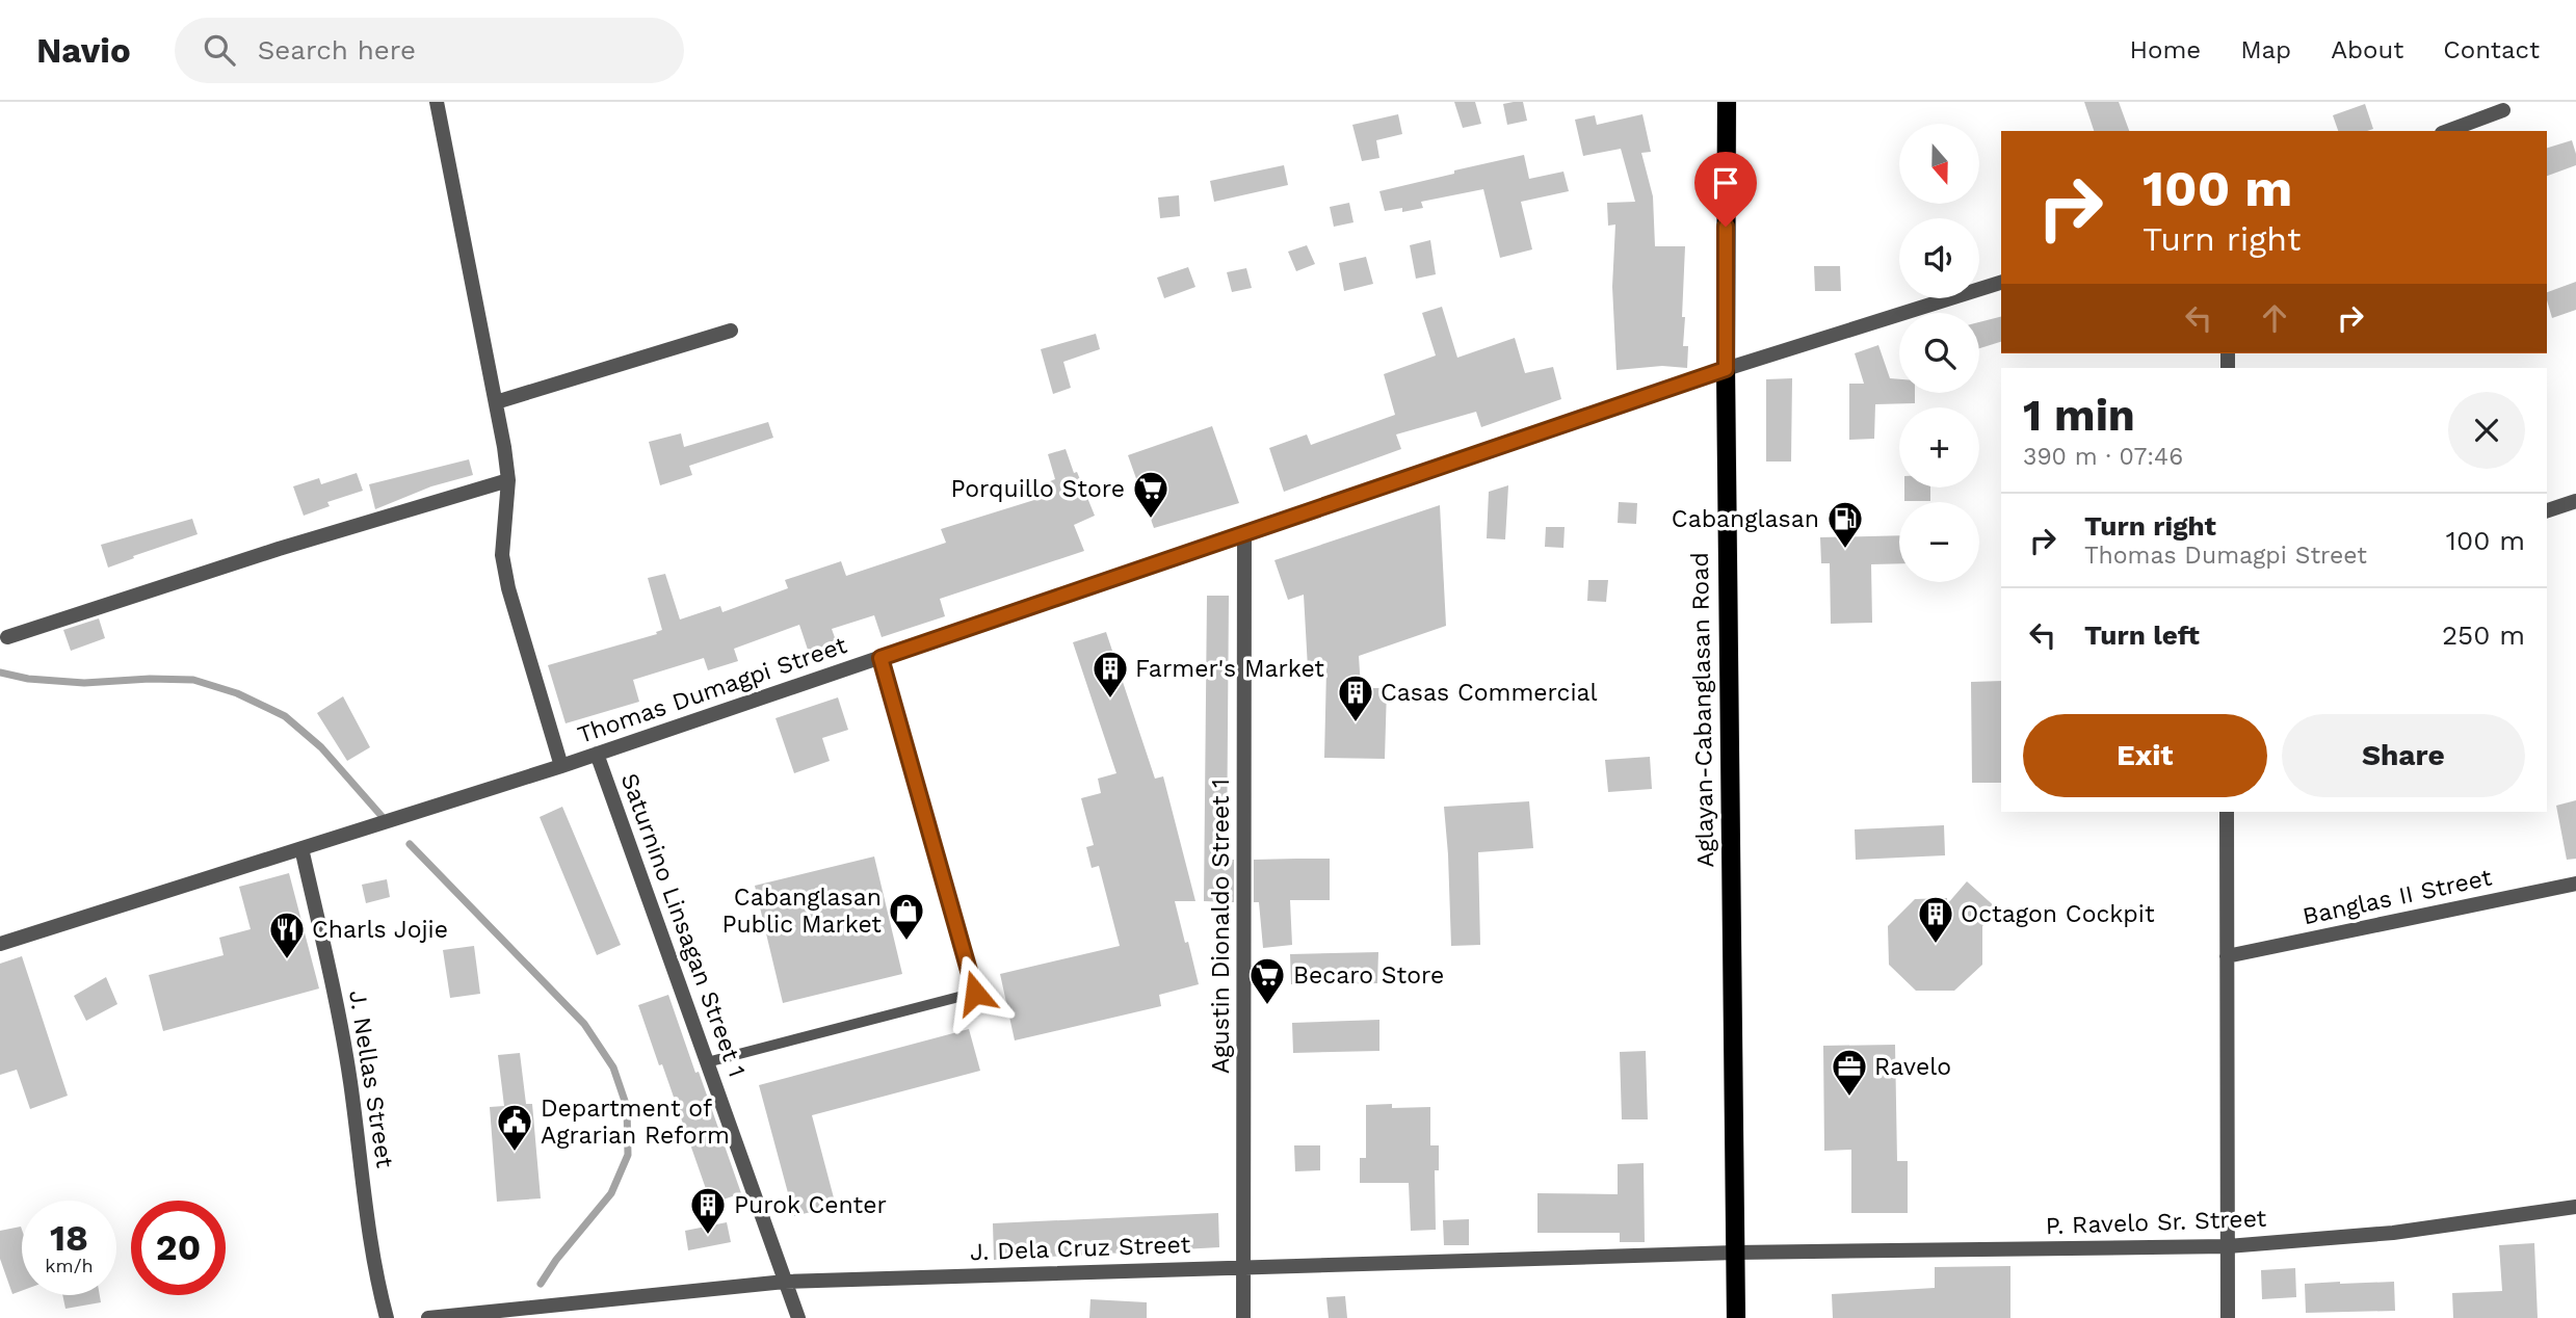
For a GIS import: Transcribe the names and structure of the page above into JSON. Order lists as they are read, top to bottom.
{
  "streets": {
    "main road": ["Aglayan-Cabanglasan Road"],
    "street": [
      "Thomas Dumagpi Street",
      "Banglas II Street",
      "Saturnino Linsagan Street 1",
      "Agustin Dionaldo Street 1",
      "J. Nellas Street",
      "P. Ravelo Sr. Street",
      "J. Dela Cruz Street"
    ]
  },
  "crossings": [
    ["Thomas Dumagpi Street", "Aglayan-Cabanglasan Road"],
    ["Thomas Dumagpi Street", "Saturnino Linsagan Street 1"],
    ["Thomas Dumagpi Street", "Agustin Dionaldo Street 1"],
    ["Thomas Dumagpi Street", "J. Nellas Street"],
    ["Aglayan-Cabanglasan Road", "P. Ravelo Sr. Street"],
    ["Aglayan-Cabanglasan Road", "J. Dela Cruz Street"],
    ["Saturnino Linsagan Street 1", "J. Dela Cruz Street"],
    ["Agustin Dionaldo Street 1", "J. Dela Cruz Street"],
    ["P. Ravelo Sr. Street", "J. Dela Cruz Street"]
  ],
  "places": {
    "supermarket": ["Porquillo Store", "Becaro Store"],
    "fuel station": ["Cabanglasan"],
    "building": [
      "Farmer's Market",
      "Casas Commercial",
      "Octagon Cockpit",
      "Purok Center"
    ],
    "shop": ["Cabanglasan Public Market"],
    "restaurant": ["Charls Jojie"],
    "office": ["Ravelo"],
    "public building": ["Department of Agrarian Reform"]
  },
  "north": "bottom",
  "page": {
    "header": "Navio",
    "search": "Search here",
    "nav": [
      "Home",
      "Map",
      "About",
      "Contact"
    ],
    "map_buttons": ["+", "−"],
    "turn": ["100 m", "Turn right"],
    "heading": ["1 min", "390 m · 07:46"],
    "list": [
      {
        "name": "Turn right",
        "note": "Thomas Dumagpi Street",
        "value": "100 m"
      },
      {
        "name": "Turn left",
        "value": "250 m"
      }
    ],
    "buttons": ["Exit", "Share"],
    "speed": "18 km/h",
    "limit": "20"
  }
}
